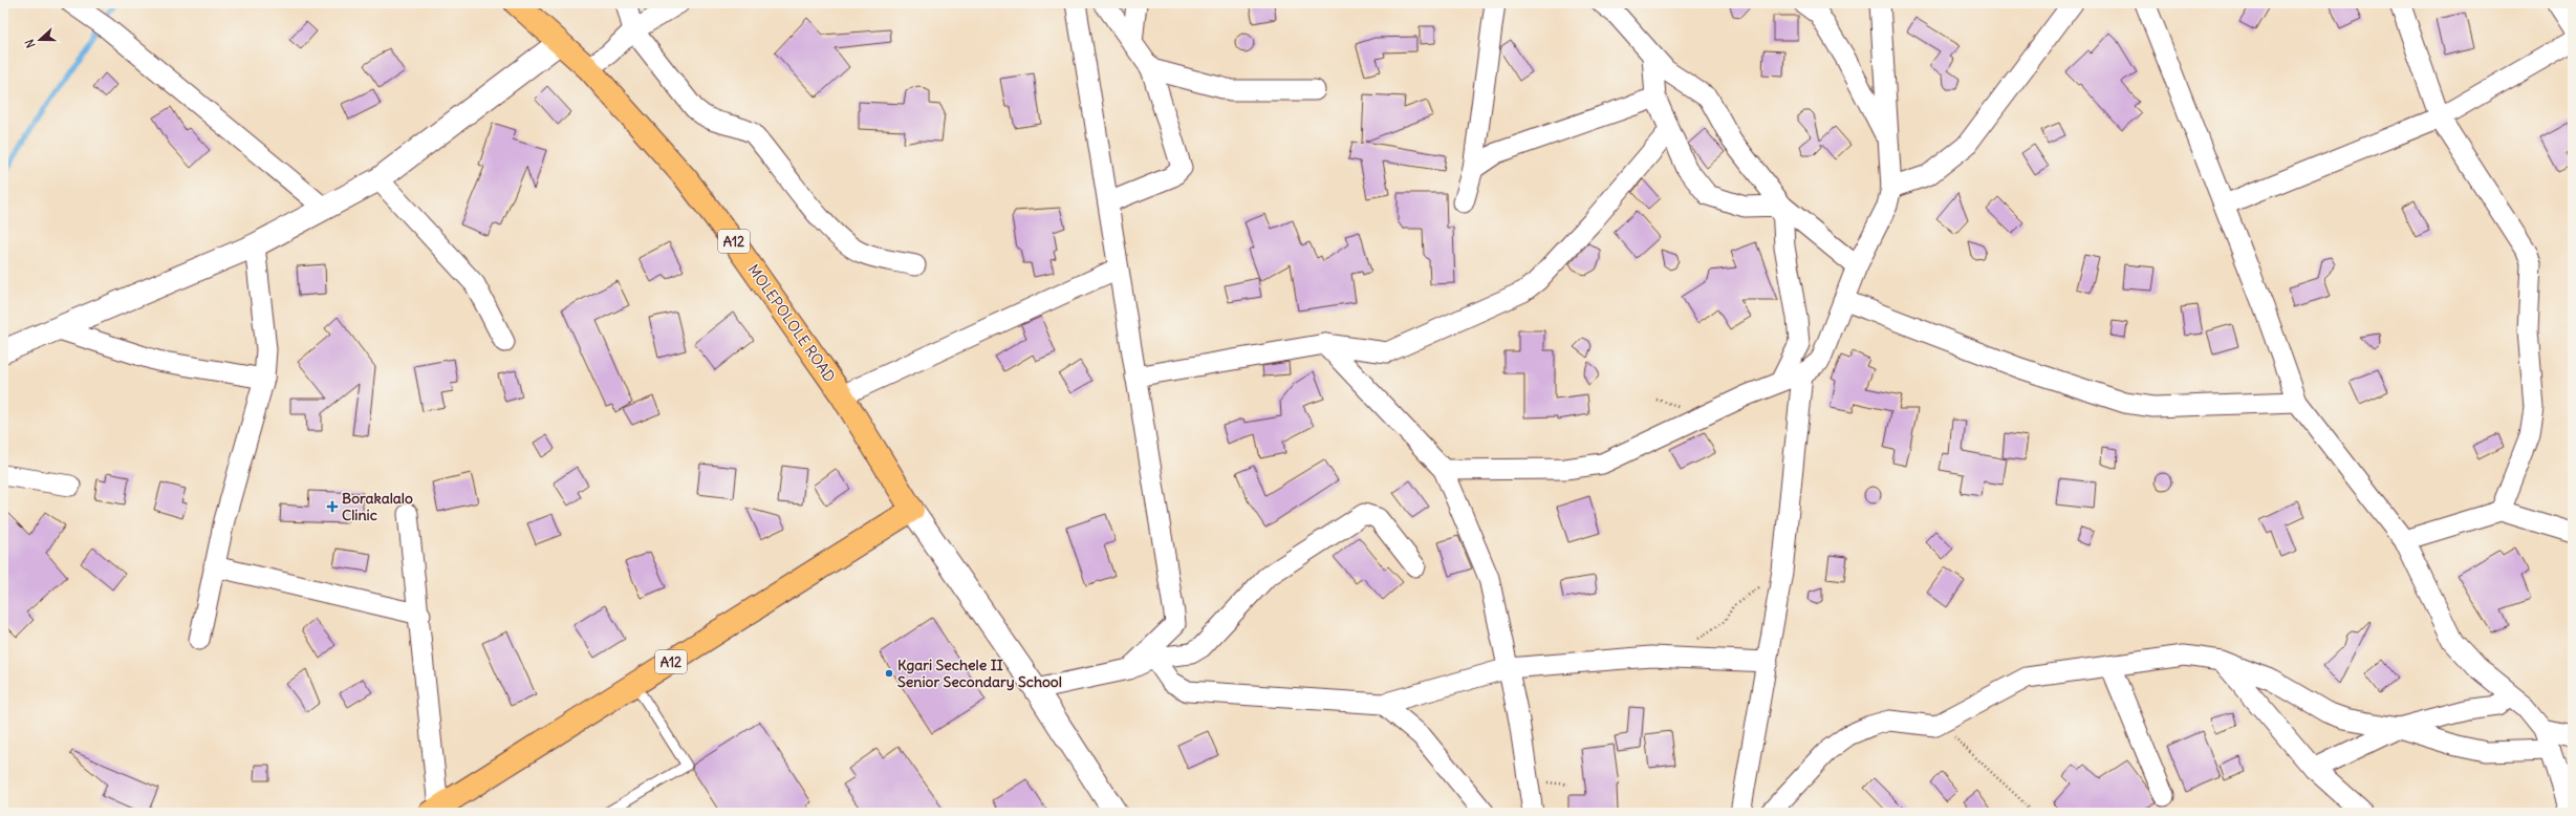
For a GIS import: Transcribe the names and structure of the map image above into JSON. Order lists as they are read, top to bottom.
{
  "streets": {
    "main road": ["A12", "MOLEPOLOLE ROAD"]
  },
  "crossings": [
    ["A12", "MOLEPOLOLE ROAD"]
  ],
  "places": {
    "health": ["Borakalalo Clinic"],
    "other": ["Kgari Sechele II Senior Secondary School"]
  },
  "north": "left"
}
